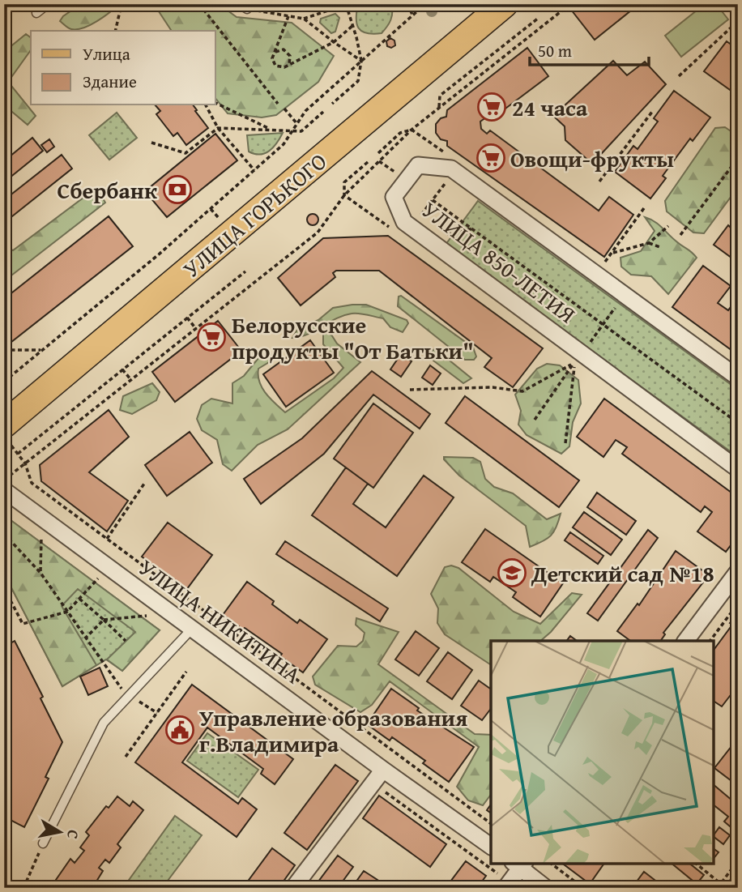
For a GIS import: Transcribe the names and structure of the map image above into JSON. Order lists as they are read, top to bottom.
{
  "streets": {
    "main road": ["УЛИЦА ГОРЬКОГО"],
    "street": ["УЛИЦА 850-ЛЕТИЯ", "УЛИЦА НИКИТИНА"]
  },
  "places": {
    "supermarket": ["24 часа", "Овощи-фрукты", "Белорусские продукты \"От Батьки\""],
    "bank": ["Сбербанк"],
    "school or university": ["Детский сад №18"],
    "public building": ["Управление образования г.Владимира"]
  },
  "legend": ["Улица", "Здание"],
  "scale_bar": "50 m",
  "north": "right"
}
